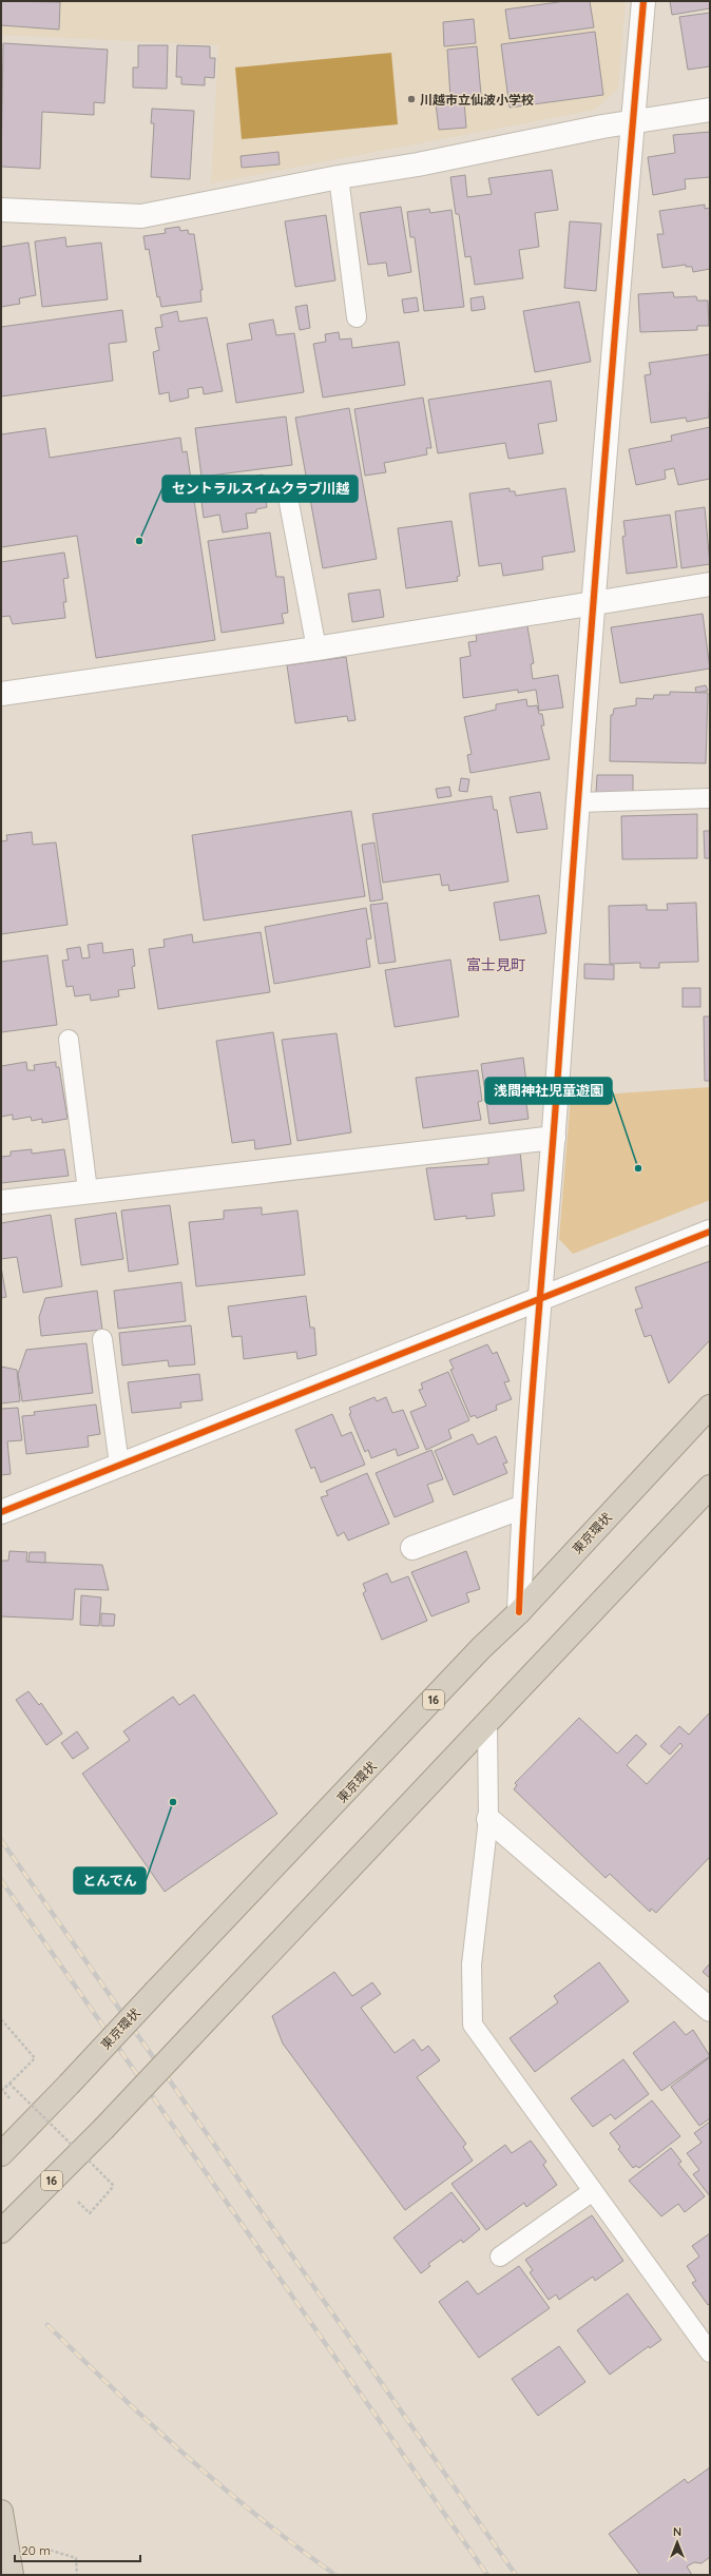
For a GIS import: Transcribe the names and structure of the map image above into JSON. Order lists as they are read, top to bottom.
{
  "streets": {
    "highway": ["東京環状", "16"]
  },
  "districts": ["富士見町"],
  "places": [
    "川越市立仙波小学校",
    "セントラルスイムクラブ川越",
    "浅間神社児童遊園",
    "とんでん"
  ],
  "scale_bar": "20 m",
  "north": "top"
}
